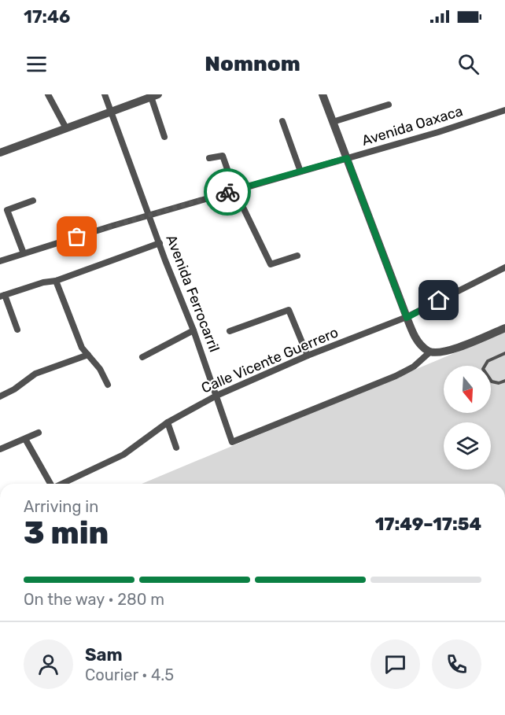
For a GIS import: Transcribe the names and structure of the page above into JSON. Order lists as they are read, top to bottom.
{
  "streets": {
    "street": ["Avenida Oaxaca", "Avenida Ferrocarril", "Calle Vicente Guerrero"]
  },
  "crossings": [
    ["Avenida Oaxaca", "Avenida Ferrocarril"],
    ["Avenida Ferrocarril", "Calle Vicente Guerrero"]
  ],
  "north": "bottom",
  "page": {
    "status": "17:46",
    "header": "Nomnom",
    "heading": ["3 min", "Arriving in", "17:49–17:54"],
    "panel": ["Sam", "Courier · 4.5"],
    "bar": "On the way · 280 m"
  }
}
